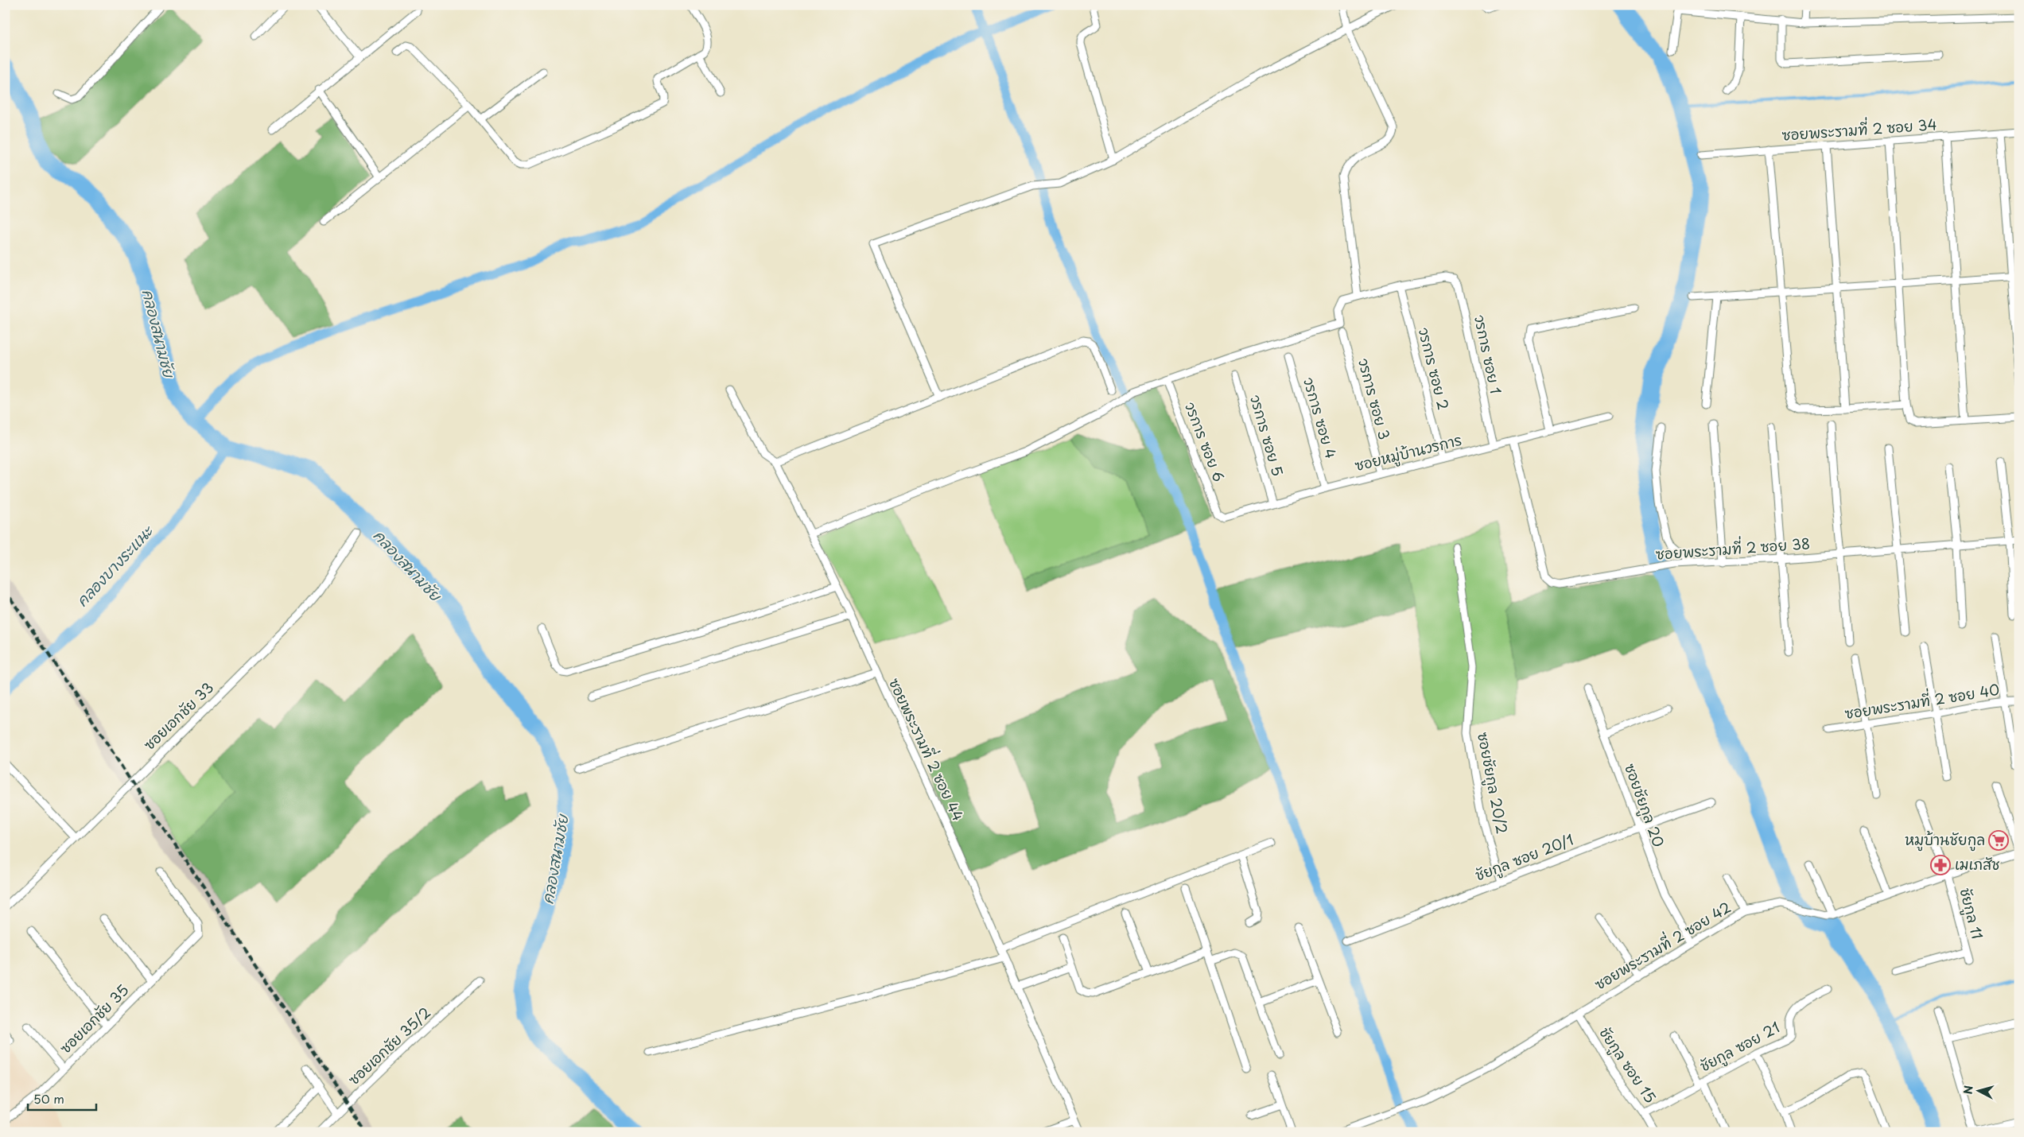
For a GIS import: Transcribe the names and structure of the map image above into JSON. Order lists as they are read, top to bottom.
{
  "streets": {
    "street": [
      "ซอยพระรามที่ 2 ซอย 34",
      "วรการ ซอย 1",
      "วรการ ซอย 2",
      "วรการ ซอย 3",
      "วรการ ซอย 4",
      "วรการ ซอย 5",
      "วรการ ซอย 6",
      "ซอยหมู่บ้านวรการ",
      "ซอยพระรามที่ 2 ซอย 38",
      "ซอยพระรามที่ 2 ซอย 40",
      "ซอยเอกชัย 33",
      "ซอยพระรามที่ 2 ซอย 44",
      "ซอยชัยกูล 20/2",
      "ซอยชัยกูล 20",
      "ชัยกูล ซอย 20/1",
      "ชัยกูล 11",
      "ซอยพระรามที่ 2 ซอย 42",
      "ซอยเอกชัย 35",
      "ซอยเอกชัย 35/2",
      "ชัยกูล ซอย 21",
      "ชัยกูล ซอย 15"
    ]
  },
  "crossings": [
    ["วรการ ซอย 1", "วรการ ซอย 2"],
    ["วรการ ซอย 1", "ซอยหมู่บ้านวรการ"],
    ["วรการ ซอย 2", "ซอยหมู่บ้านวรการ"],
    ["วรการ ซอย 3", "ซอยหมู่บ้านวรการ"],
    ["วรการ ซอย 4", "ซอยหมู่บ้านวรการ"],
    ["วรการ ซอย 5", "ซอยหมู่บ้านวรการ"],
    ["วรการ ซอย 6", "ซอยหมู่บ้านวรการ"],
    ["ซอยหมู่บ้านวรการ", "ซอยพระรามที่ 2 ซอย 38"],
    ["ซอยชัยกูล 20/2", "ชัยกูล ซอย 20/1"],
    ["ซอยชัยกูล 20", "ชัยกูล ซอย 20/1"],
    ["ซอยชัยกูล 20", "ซอยพระรามที่ 2 ซอย 42"],
    ["ชัยกูล 11", "ซอยพระรามที่ 2 ซอย 42"],
    ["ซอยพระรามที่ 2 ซอย 42", "ชัยกูล ซอย 15"],
    ["ชัยกูล ซอย 21", "ชัยกูล ซอย 15"]
  ],
  "water": ["คลองสนามชัย", "คลองบางระแนะ"],
  "places": {
    "supermarket": ["หมูบ้านชัยกูล"],
    "pharmacy": ["เมเภสัช"]
  },
  "scale_bar": "50 m",
  "north": "left"
}
